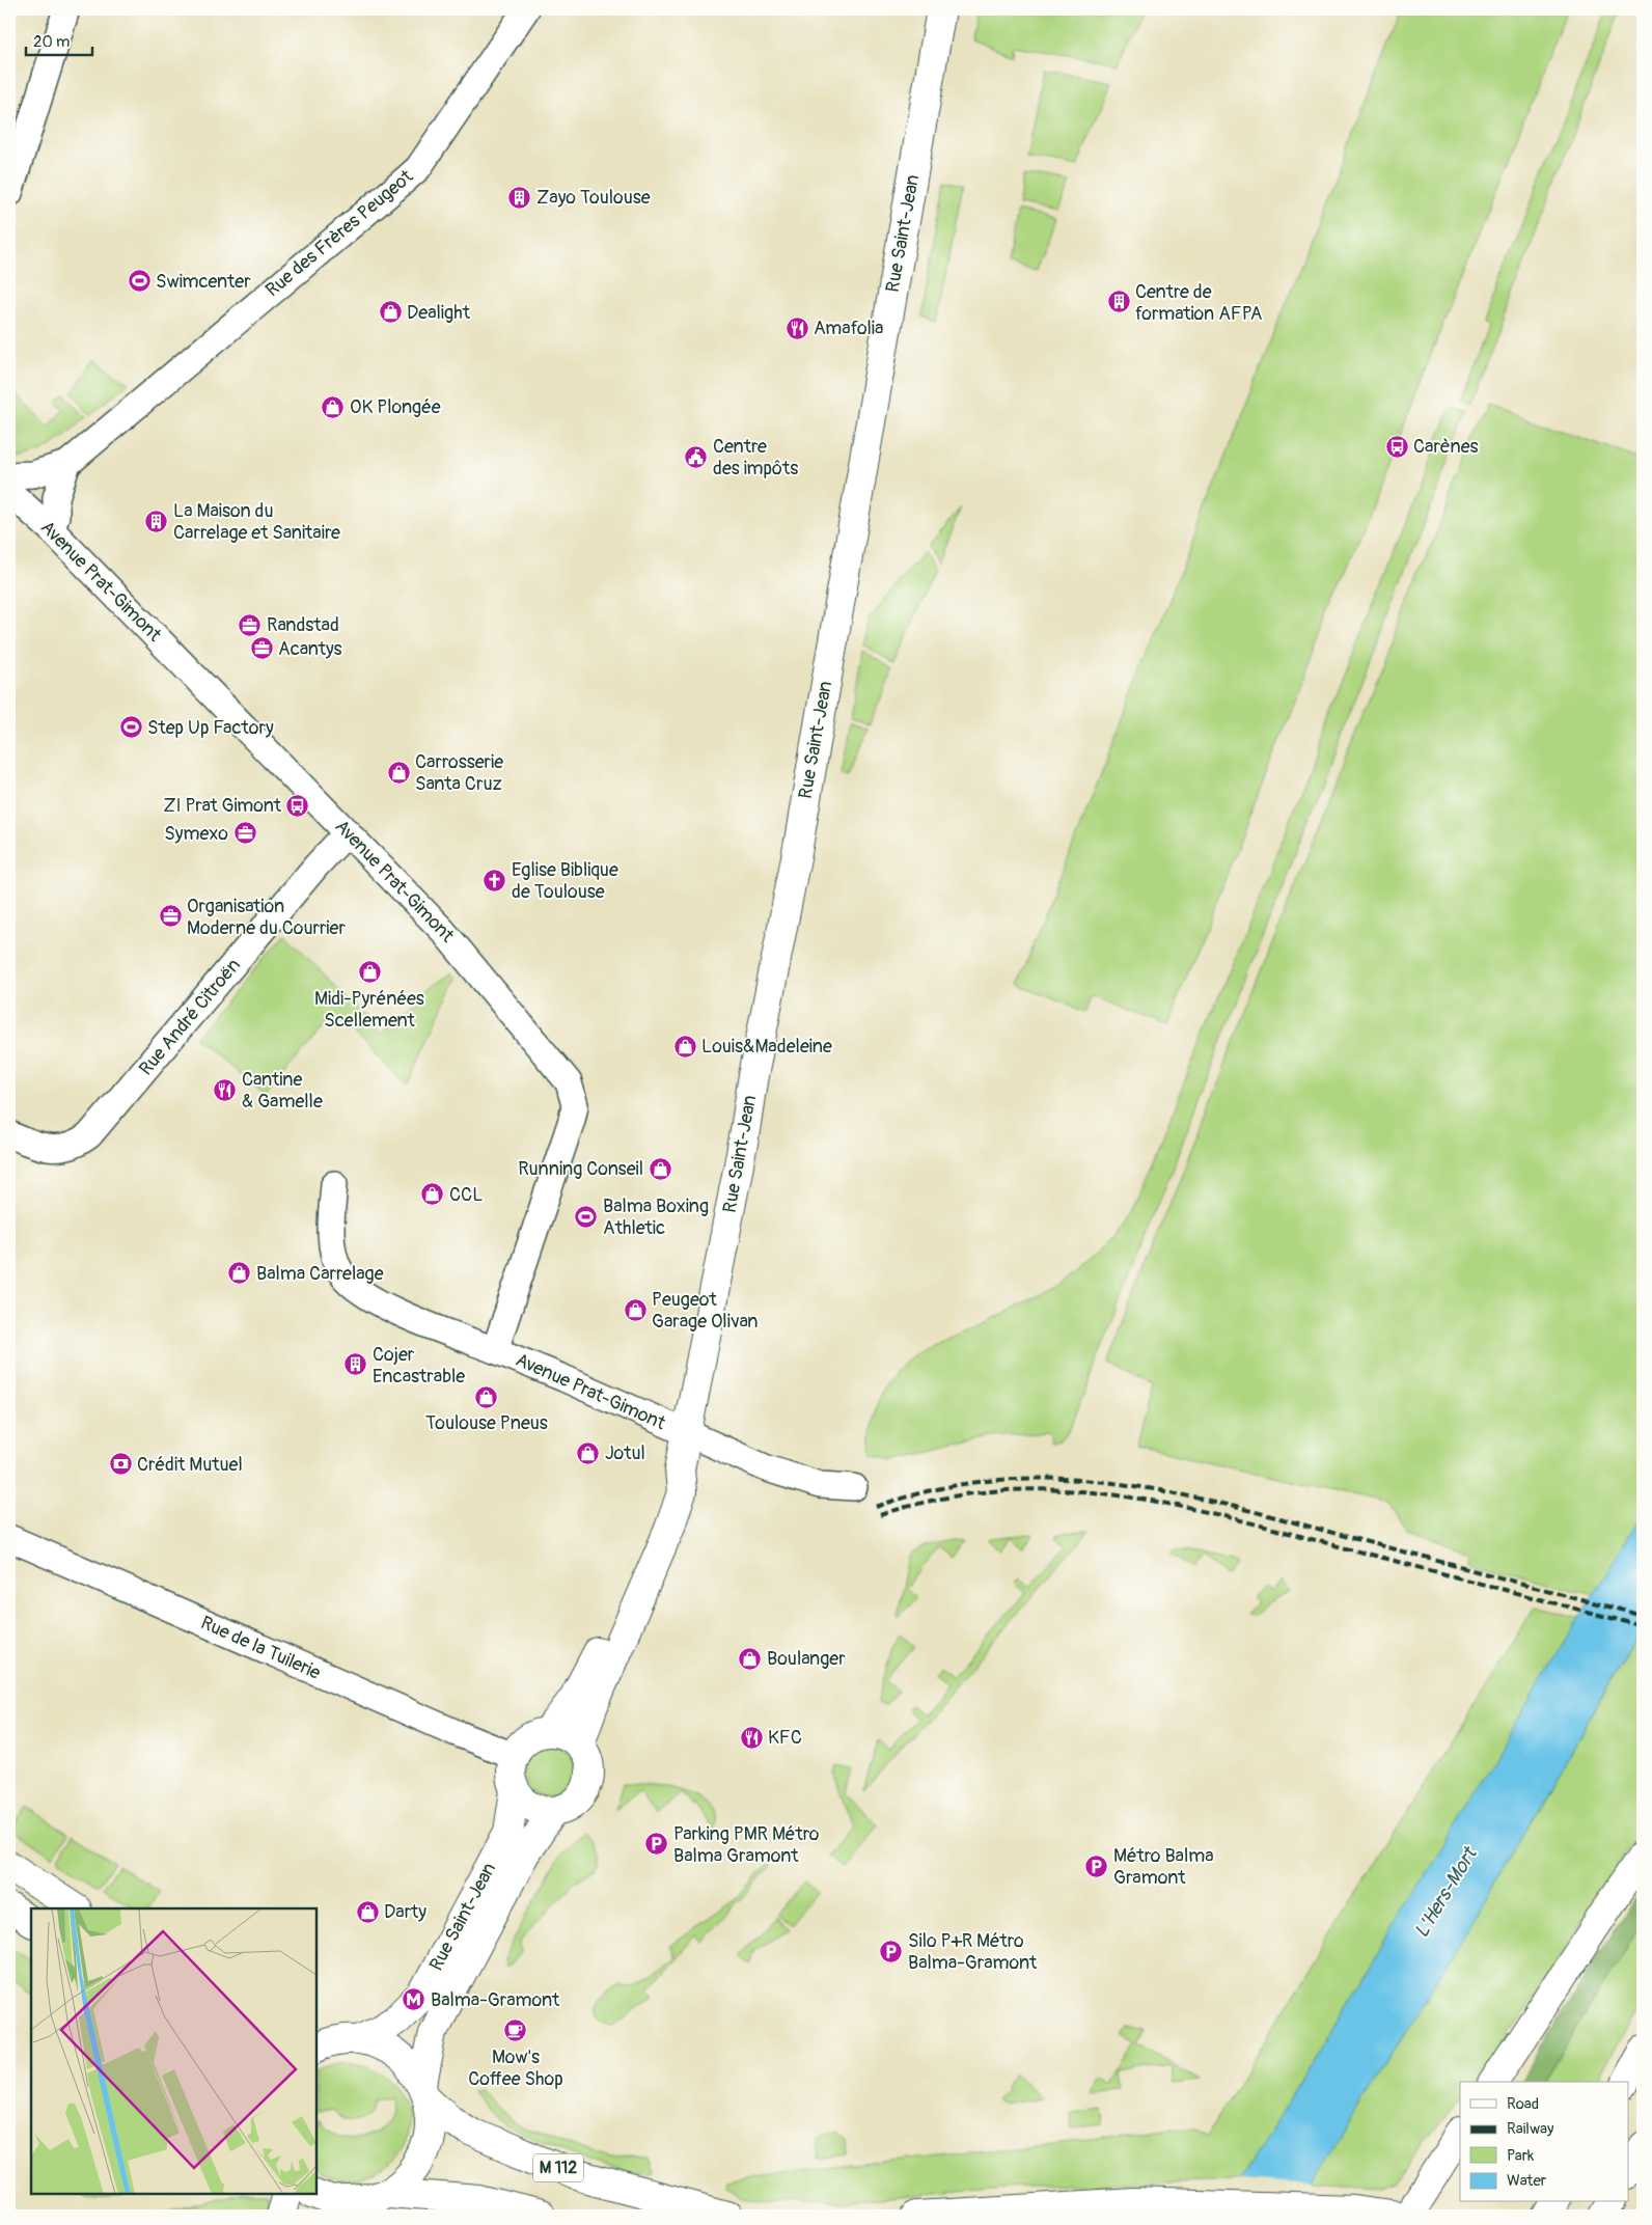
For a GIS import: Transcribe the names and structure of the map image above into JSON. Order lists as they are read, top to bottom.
{
  "streets": {
    "main road": ["Rue Saint-Jean", "M 112"],
    "street": [
      "Rue des Frères Peugeot",
      "Avenue Prat-Gimont",
      "Rue André Citroën",
      "Rue de la Tuilerie"
    ]
  },
  "crossings": [
    ["Rue Saint-Jean", "Avenue Prat-Gimont"],
    ["Rue Saint-Jean", "Rue de la Tuilerie"],
    ["Rue Saint-Jean", "M 112"],
    ["Avenue Prat-Gimont", "Rue André Citroën"]
  ],
  "water": ["L'Hers-Mort"],
  "places": {
    "building": [
      "Zayo Toulouse",
      "Centre de formation AFPA",
      "La Maison du Carrelage et Sanitaire",
      "Cojer Encastrable"
    ],
    "sports": ["Swimcenter", "Step Up Factory", "Balma Boxing Athletic"],
    "shop": [
      "Dealight",
      "OK Plongée",
      "Carrosserie Santa Cruz",
      "Midi-Pyrénées Scellement",
      "Louis&Madeleine",
      "Running Conseil",
      "CCL",
      "Balma Carrelage",
      "Peugeot Garage Olivan",
      "Toulouse Pneus",
      "Jotul",
      "Boulanger",
      "Darty"
    ],
    "restaurant": ["Amafolia", "Cantine & Gamelle", "KFC"],
    "bus stop": ["Carènes", "ZI Prat Gimont"],
    "public building": ["Centre des impôts"],
    "office": [
      "Randstad",
      "Acantys",
      "Symexo",
      "Organisation Moderne du Courrier"
    ],
    "church": ["Eglise Biblique de Toulouse"],
    "bank": ["Crédit Mutuel"],
    "parking": ["Parking PMR Métro Balma Gramont", "Métro Balma Gramont", "Silo P+R Métro Balma-Gramont"],
    "metro station": ["Balma-Gramont"],
    "cafe": ["Mow's Coffee Shop"]
  },
  "legend": [
    "Road",
    "Railway",
    "Park",
    "Water"
  ],
  "scale_bar": "20 m"
}
